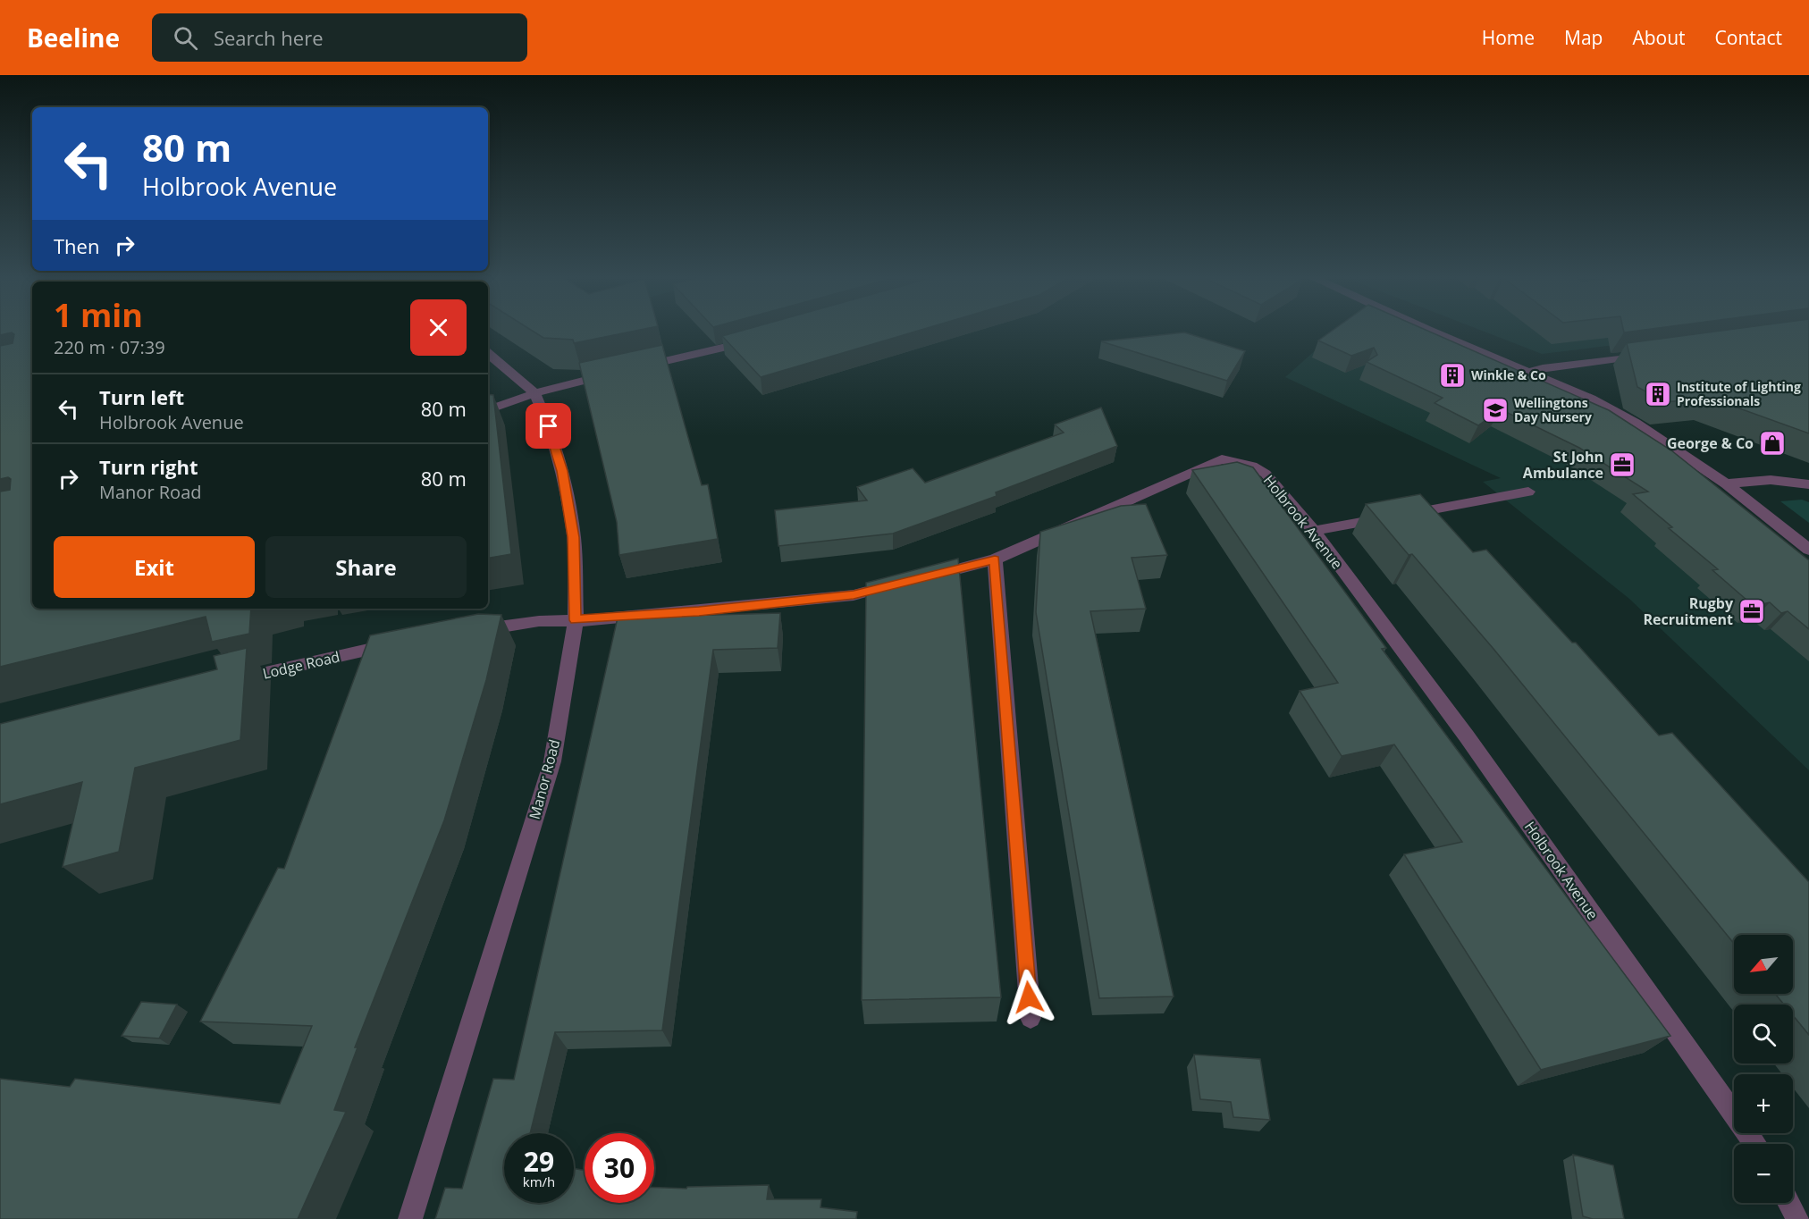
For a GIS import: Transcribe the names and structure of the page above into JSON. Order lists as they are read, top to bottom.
{
  "streets": {
    "street": ["Holbrook Avenue", "Lodge Road", "Manor Road"]
  },
  "places": {
    "building": ["Winkle & Co", "Institute of Lighting Professionals"],
    "school or university": ["Wellingtons Day Nursery"],
    "shop": ["George & Co"],
    "office": ["St John Ambulance", "Rugby Recruitment"]
  },
  "north": "bottom left",
  "page": {
    "header": "Beeline",
    "search": "Search here",
    "nav": [
      "Home",
      "Map",
      "About",
      "Contact"
    ],
    "turn": ["80 m", "Holbrook Avenue"],
    "then": "Then",
    "heading": ["1 min", "220 m · 07:39"],
    "list": [
      {
        "name": "Turn left",
        "note": "Holbrook Avenue",
        "value": "80 m"
      },
      {
        "name": "Turn right",
        "note": "Manor Road",
        "value": "80 m"
      }
    ],
    "buttons": ["Exit", "Share"],
    "map_buttons": ["+", "−"],
    "speed": "29 km/h",
    "limit": "30"
  }
}
